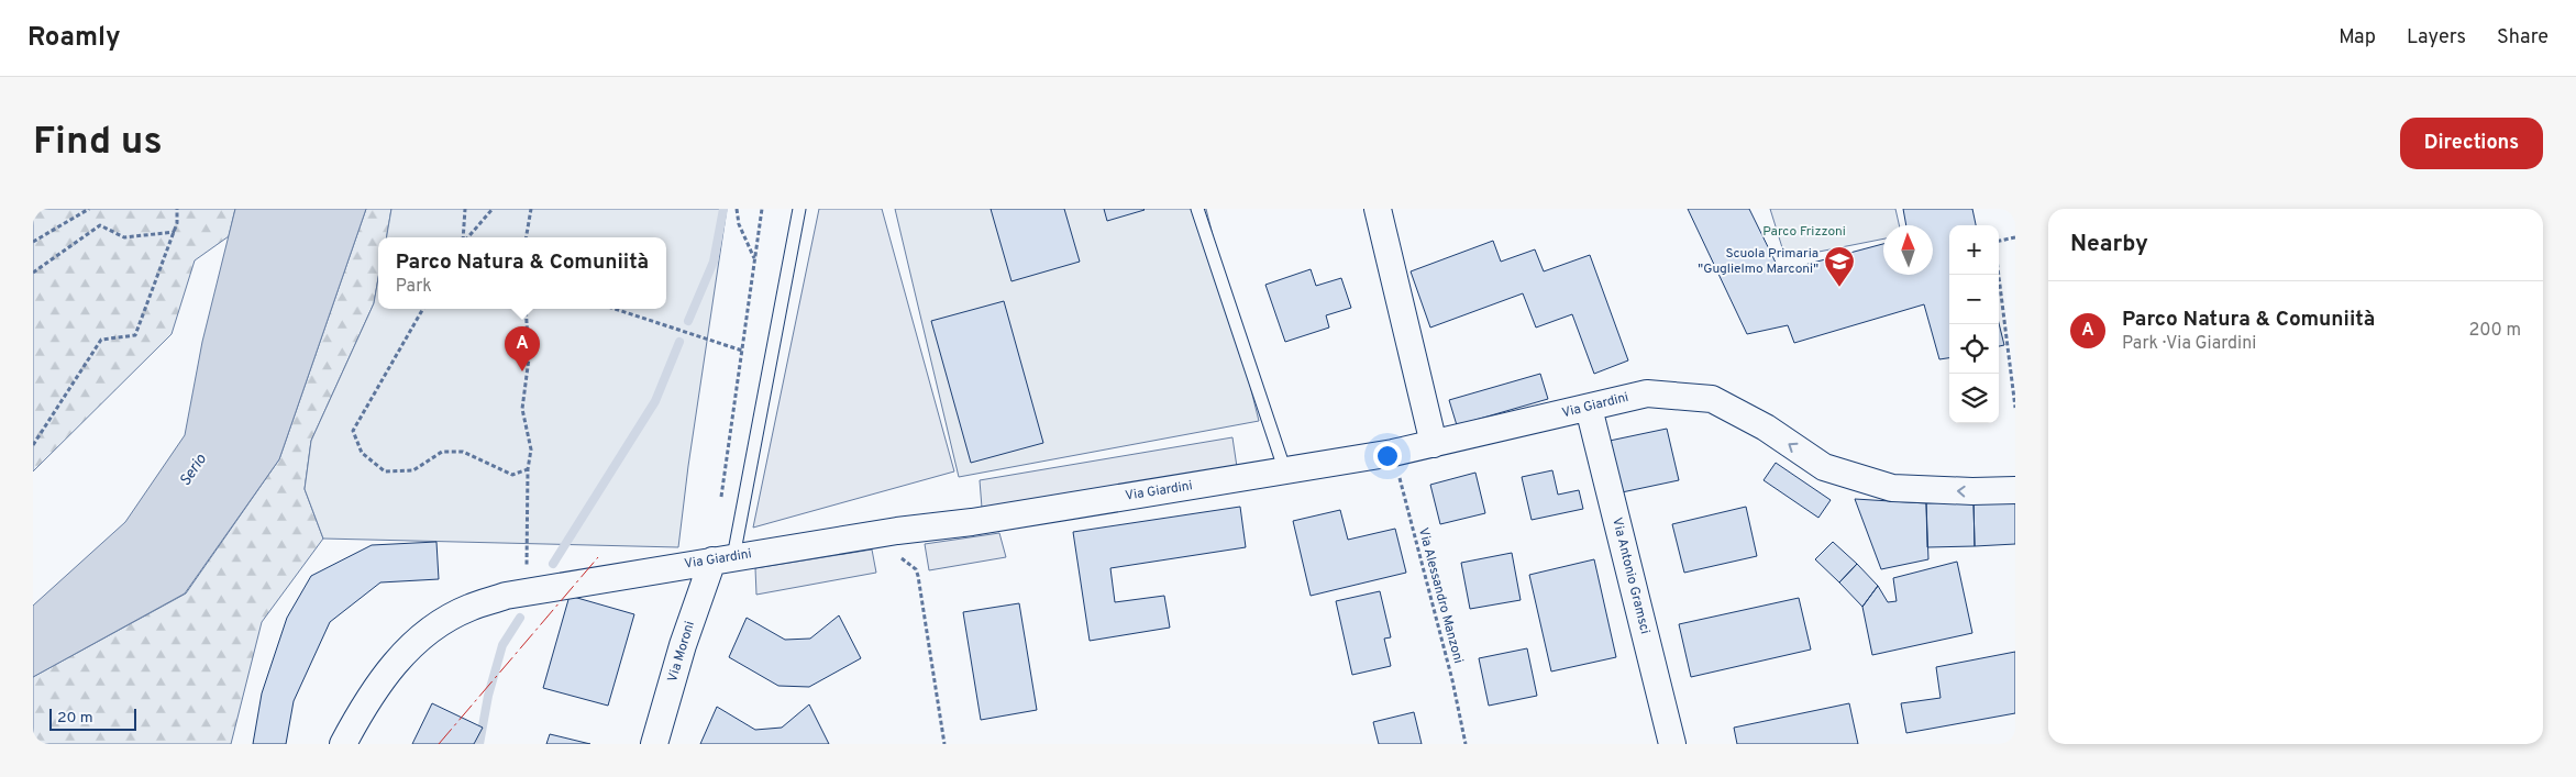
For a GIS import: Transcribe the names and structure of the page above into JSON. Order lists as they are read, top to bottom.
{
  "streets": {
    "street": ["Via Giardini", "Via Antonio Gramsci", "Via Moroni"],
    "path": ["Via Alessandro Manzoni"]
  },
  "crossings": [
    ["Via Giardini", "Via Antonio Gramsci"],
    ["Via Giardini", "Via Alessandro Manzoni"],
    ["Via Giardini", "Via Moroni"]
  ],
  "water": ["Serio"],
  "parks": ["Parco Frizzoni"],
  "places": {
    "school or university": ["Scuola Primaria \"Guglielmo Marconi\""]
  },
  "scale_bar": "20 m",
  "north": "top",
  "page": {
    "header": "Roamly",
    "nav": ["Map", "Layers", "Share"],
    "buttons": "Directions",
    "title": "Find us",
    "heading": "Nearby",
    "map_buttons": ["+", "−"],
    "popup": ["Parco Natura & Comuniità", "Park"],
    "list": [
      {
        "mark": "A",
        "name": "Parco Natura & Comuniità",
        "note": "Park · Via Giardini",
        "value": "200 m"
      }
    ],
    "pins": "A",
    "scale": "20 m"
  }
}
